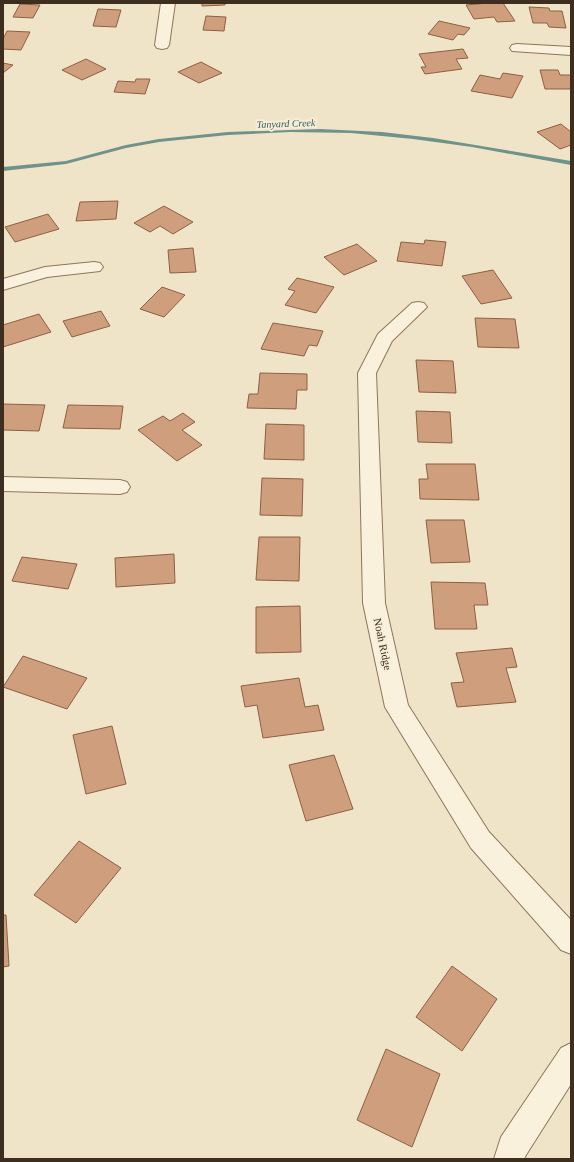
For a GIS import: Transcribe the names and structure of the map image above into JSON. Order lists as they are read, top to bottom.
{
  "streets": {
    "street": ["Noah Ridge"]
  },
  "water": ["Tanyard Creek"]
}
